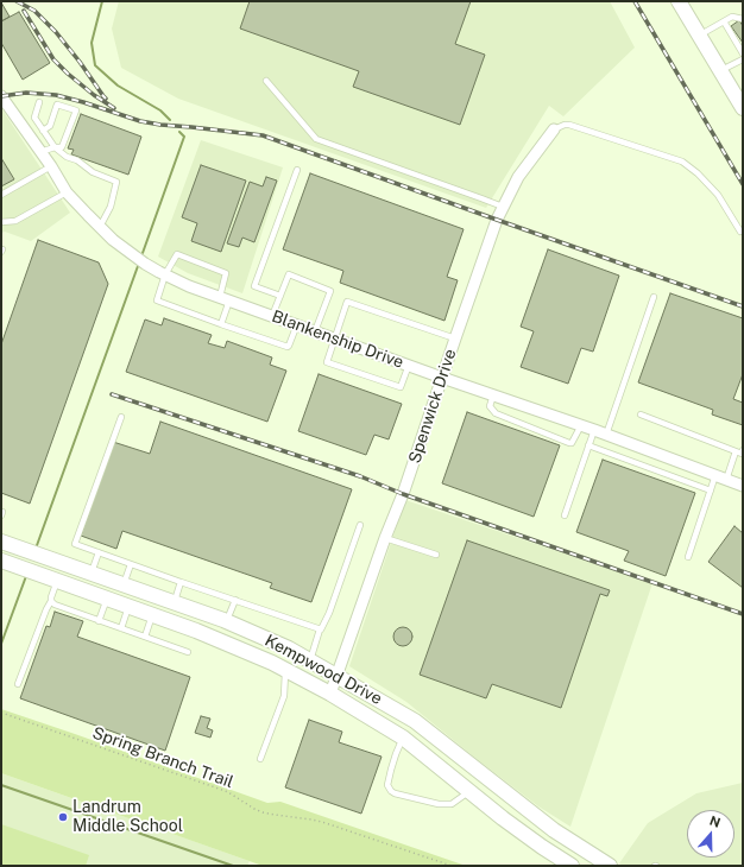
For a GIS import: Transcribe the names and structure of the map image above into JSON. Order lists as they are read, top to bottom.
{
  "streets": {
    "main road": ["Kempwood Drive"],
    "street": ["Blankenship Drive", "Spenwick Drive"],
    "path": ["Spring Branch Trail"]
  },
  "crossings": [
    ["Blankenship Drive", "Spenwick Drive"],
    ["Spenwick Drive", "Kempwood Drive"]
  ],
  "places": ["Landrum Middle School"],
  "north": "top"
}
